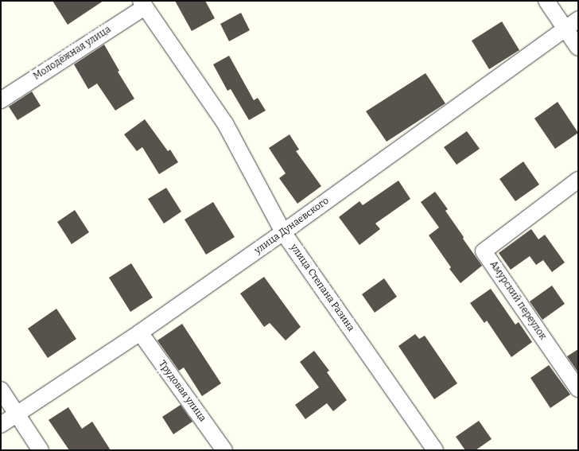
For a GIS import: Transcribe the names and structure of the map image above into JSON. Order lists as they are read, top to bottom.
{
  "streets": {
    "street": [
      "Молодёжная улица",
      "улица Дунаевского",
      "улица Степана Разина",
      "Амурский переулок",
      "Трудовая улица"
    ]
  },
  "crossings": [
    ["Молодёжная улица", "улица Степана Разина"],
    ["улица Дунаевского", "улица Степана Разина"],
    ["улица Дунаевского", "Трудовая улица"]
  ]
}
